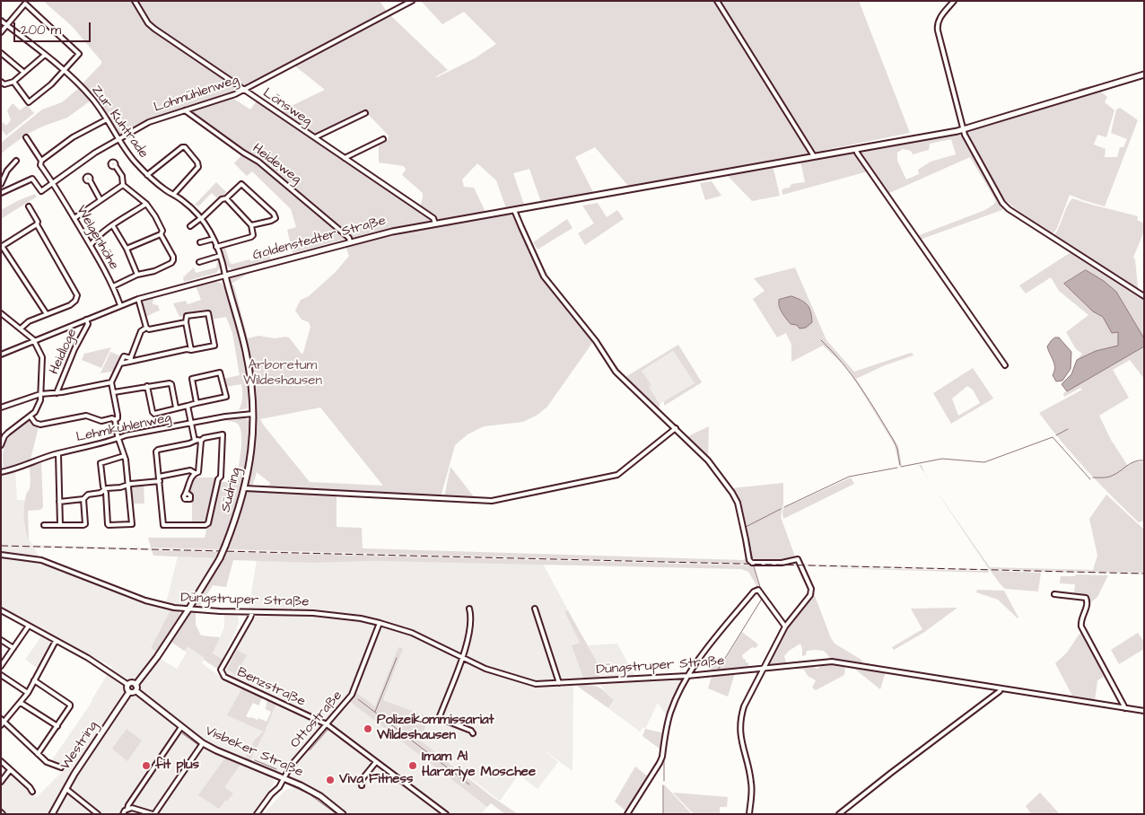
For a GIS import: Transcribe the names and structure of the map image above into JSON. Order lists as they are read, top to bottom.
{
  "streets": {
    "main road": [
      "Goldenstedter Straße",
      "Südring",
      "Westring",
      "Visbeker Straße"
    ],
    "street": [
      "Lohmühlenweg",
      "Lönsweg",
      "Zur Kuhtrade",
      "Heideweg",
      "Welgenhöhe",
      "Heidloge",
      "Lehmkuhlenweg",
      "Düngstruper Straße",
      "Benzstraße",
      "Ottostraße"
    ]
  },
  "crossings": [
    ["Lohmühlenweg", "Lönsweg"],
    ["Lohmühlenweg", "Zur Kuhtrade"],
    ["Lohmühlenweg", "Heideweg"],
    ["Lohmühlenweg", "Welgenhöhe"],
    ["Lönsweg", "Goldenstedter Straße"],
    ["Zur Kuhtrade", "Goldenstedter Straße"],
    ["Zur Kuhtrade", "Südring"],
    ["Heideweg", "Goldenstedter Straße"],
    ["Welgenhöhe", "Goldenstedter Straße"],
    ["Goldenstedter Straße", "Heidloge"],
    ["Goldenstedter Straße", "Südring"],
    ["Lehmkuhlenweg", "Südring"],
    ["Südring", "Düngstruper Straße"],
    ["Südring", "Westring"],
    ["Südring", "Visbeker Straße"],
    ["Düngstruper Straße", "Benzstraße"],
    ["Düngstruper Straße", "Ottostraße"],
    ["Benzstraße", "Ottostraße"],
    ["Ottostraße", "Visbeker Straße"],
    ["Westring", "Visbeker Straße"]
  ],
  "parks": ["Arboretum Wildeshausen"],
  "places": [
    "Polizeikommissariat Wildeshausen",
    "fit plus",
    "Imam Al Harariye Moschee",
    "Viva Fitness"
  ],
  "scale_bar": "200 m"
}
